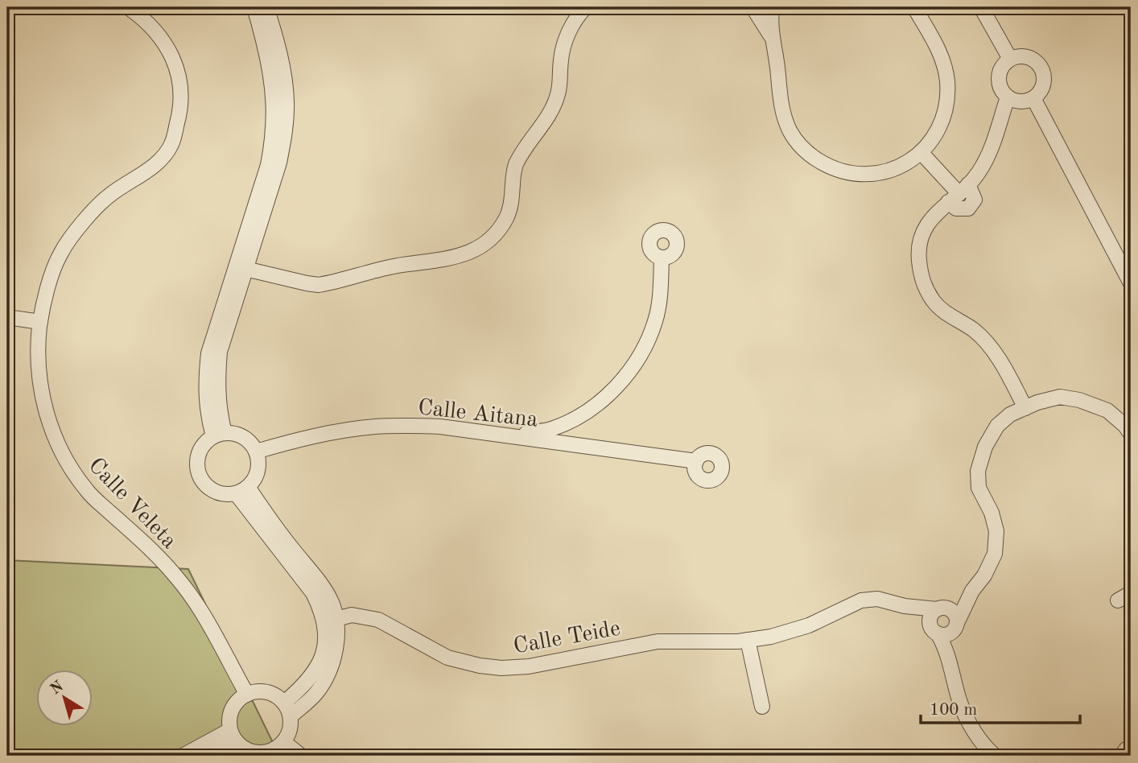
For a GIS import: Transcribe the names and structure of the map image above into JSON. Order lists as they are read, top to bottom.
{
  "streets": {
    "street": ["Calle Aitana", "Calle Veleta", "Calle Teide"]
  },
  "scale_bar": "100 m",
  "north": "top left"
}
